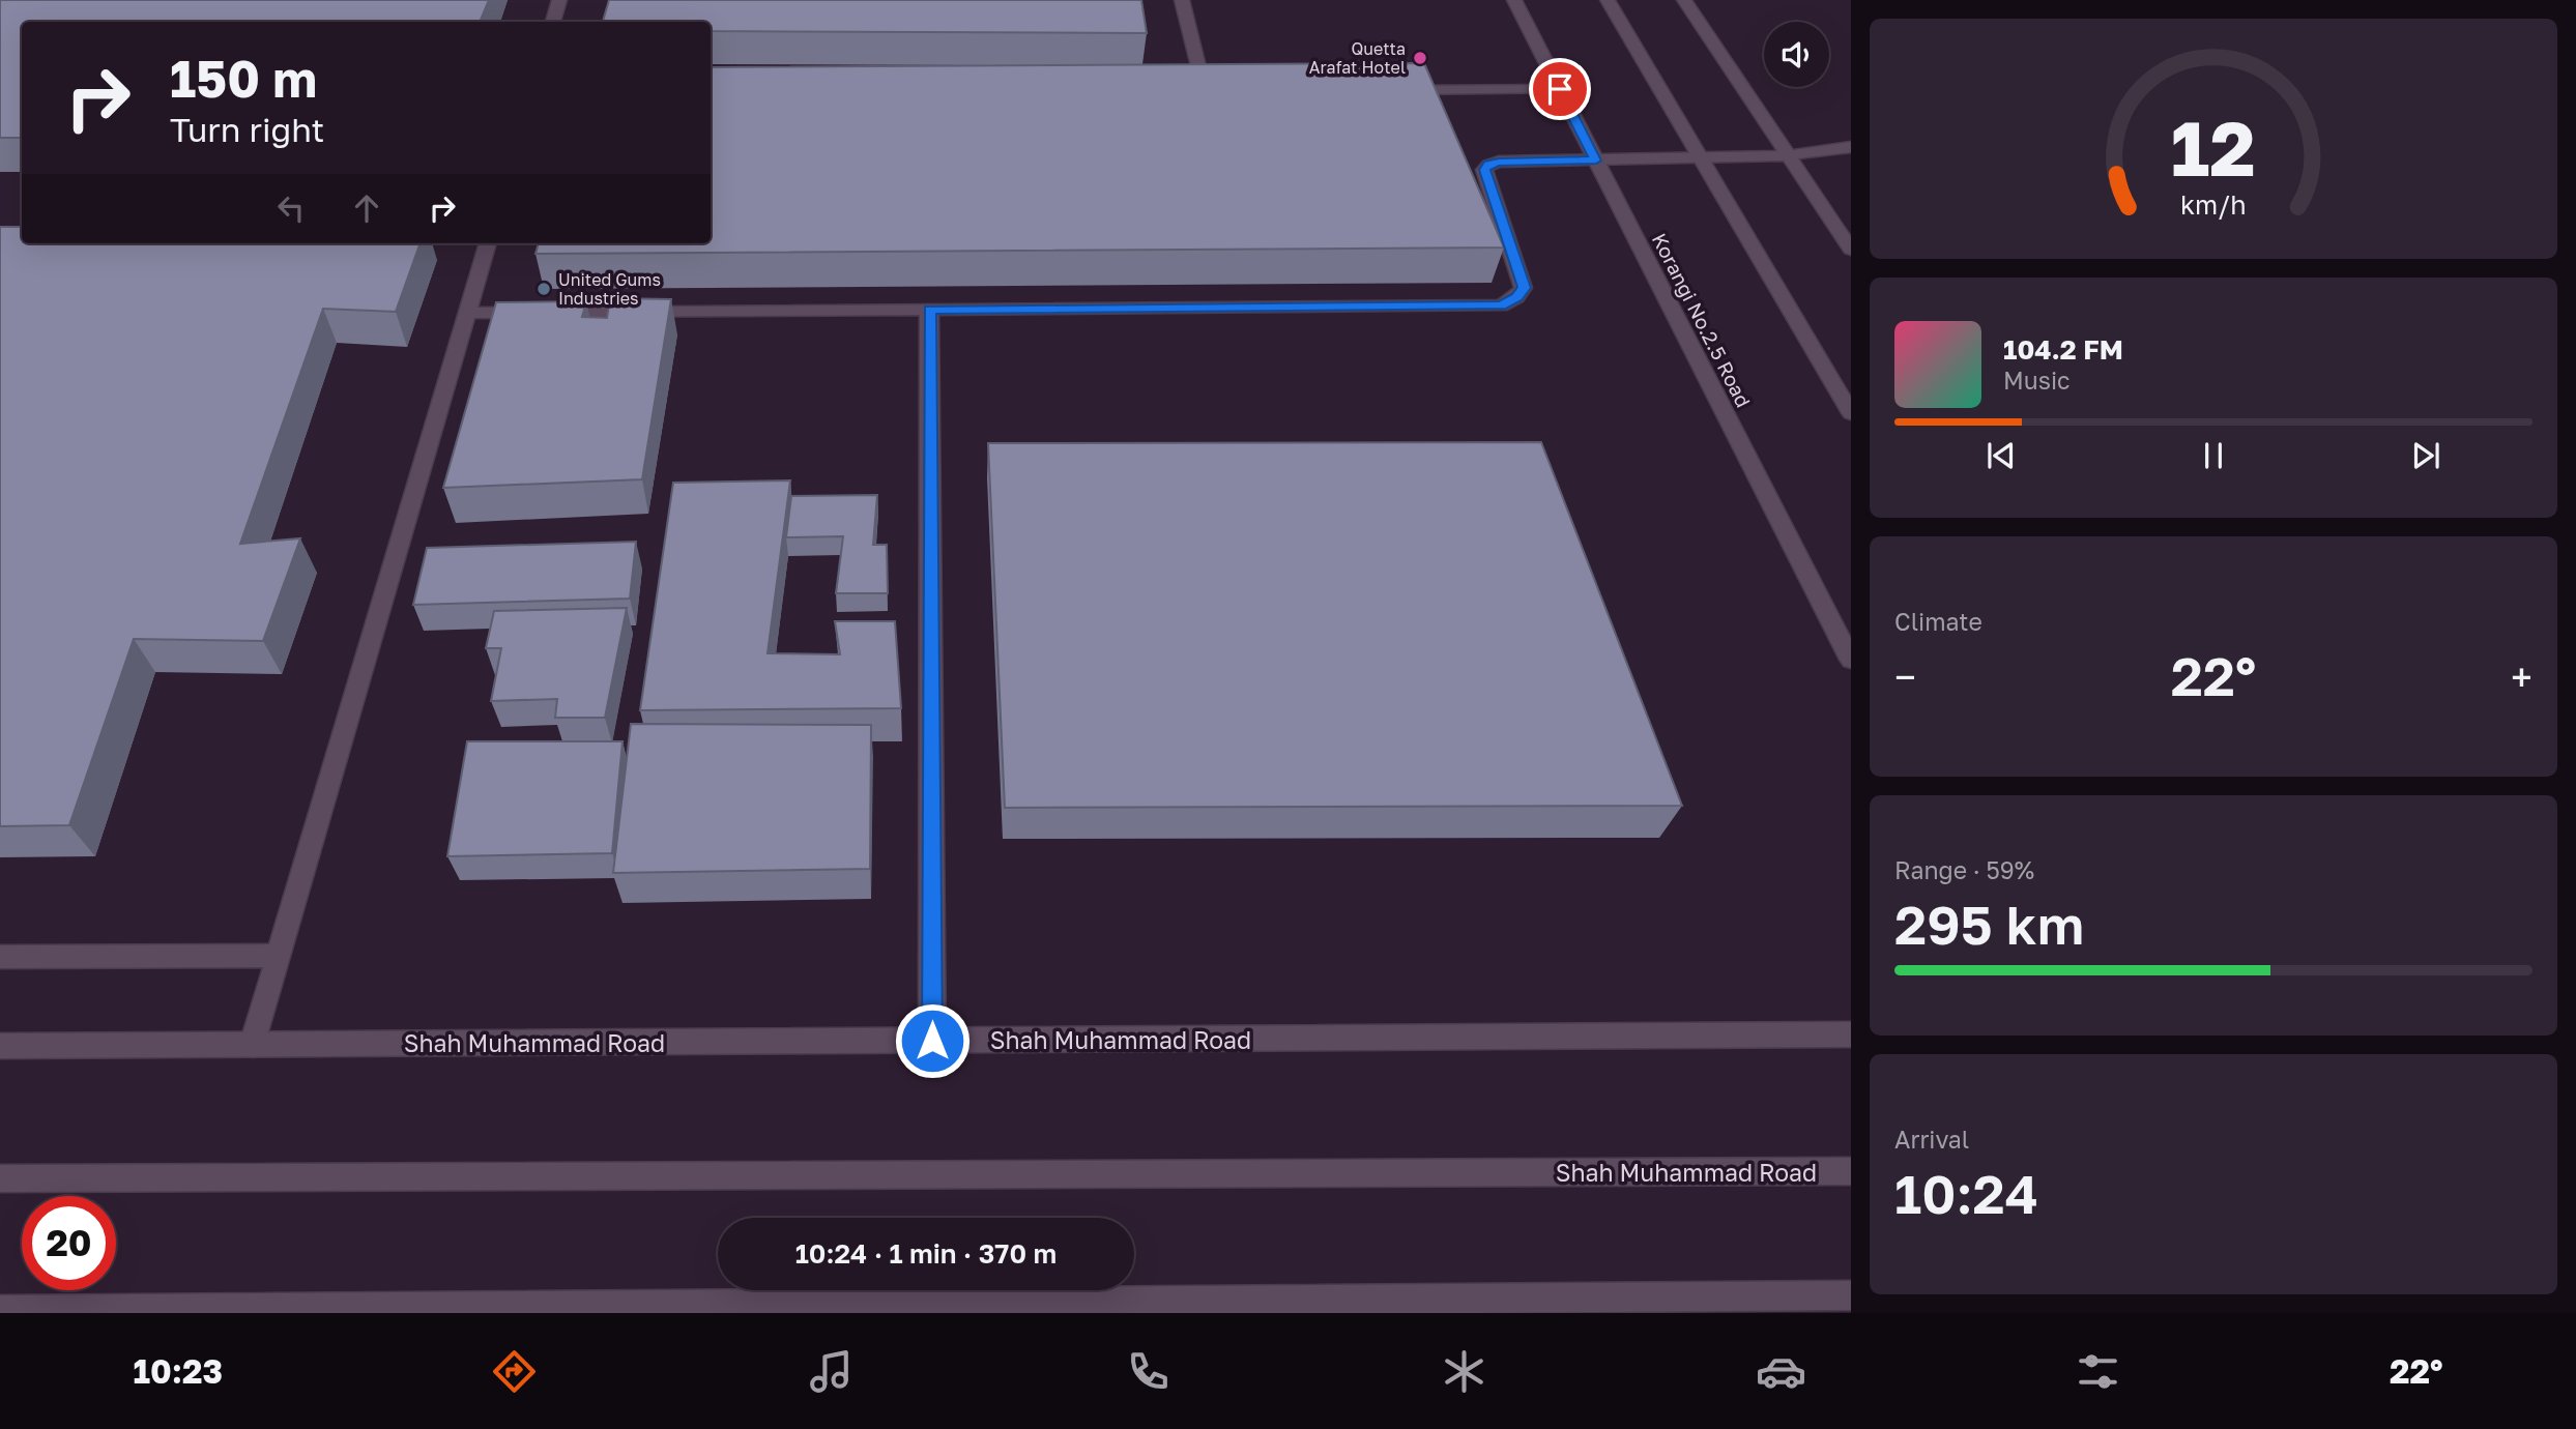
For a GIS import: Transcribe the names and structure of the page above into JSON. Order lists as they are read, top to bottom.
{
  "streets": {
    "street": ["Korangi No.2.5 Road", "Shah Muhammad Road"]
  },
  "places": ["Quetta Arafat Hotel", "United Gums Industries"],
  "page": {
    "turn": ["150 m", "Turn right"],
    "song": ["104.2 FM", "Music"],
    "tile": [
      "Climate",
      ["Range · 59%", "295 km"],
      ["Arrival", "10:24"]
    ],
    "heat": ["−", "22°", "+"],
    "limit": "20",
    "trip": "10:24 · 1 min · 370 m",
    "tabs": ["10:23", "22°"],
    "gauge": ["12", "km/h"]
  }
}
